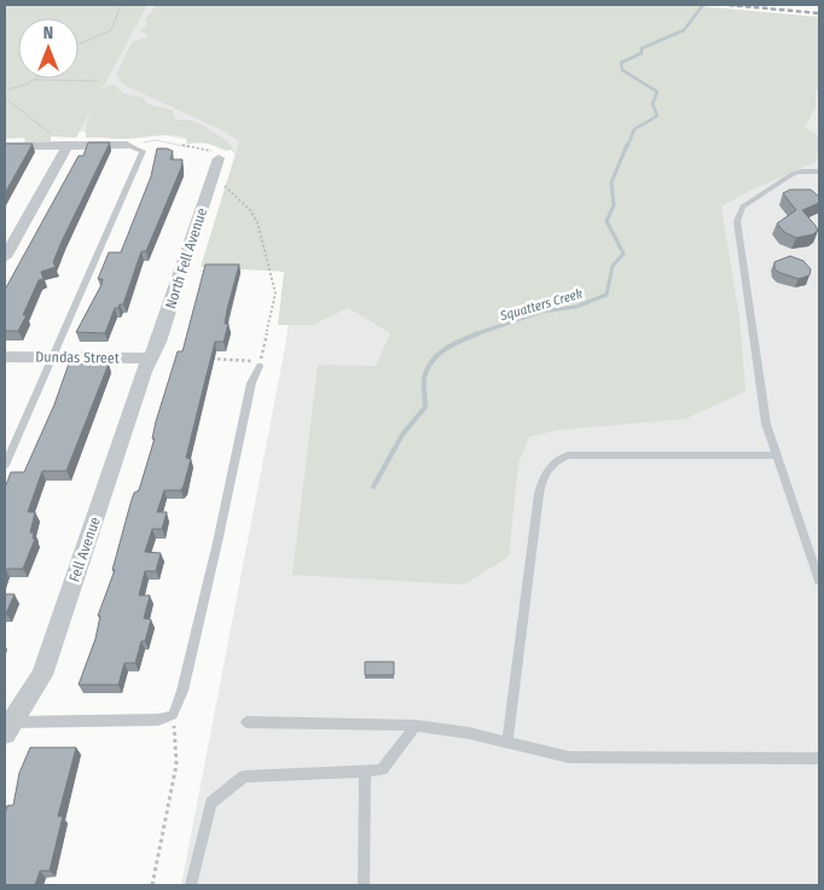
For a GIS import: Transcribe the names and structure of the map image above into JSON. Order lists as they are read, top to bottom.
{
  "streets": {
    "street": ["North Fell Avenue", "Dundas Street", "Fell Avenue"]
  },
  "crossings": [
    ["North Fell Avenue", "Dundas Street"],
    ["North Fell Avenue", "Fell Avenue"],
    ["Dundas Street", "Fell Avenue"]
  ],
  "water": ["Squatters Creek"],
  "north": "top"
}
